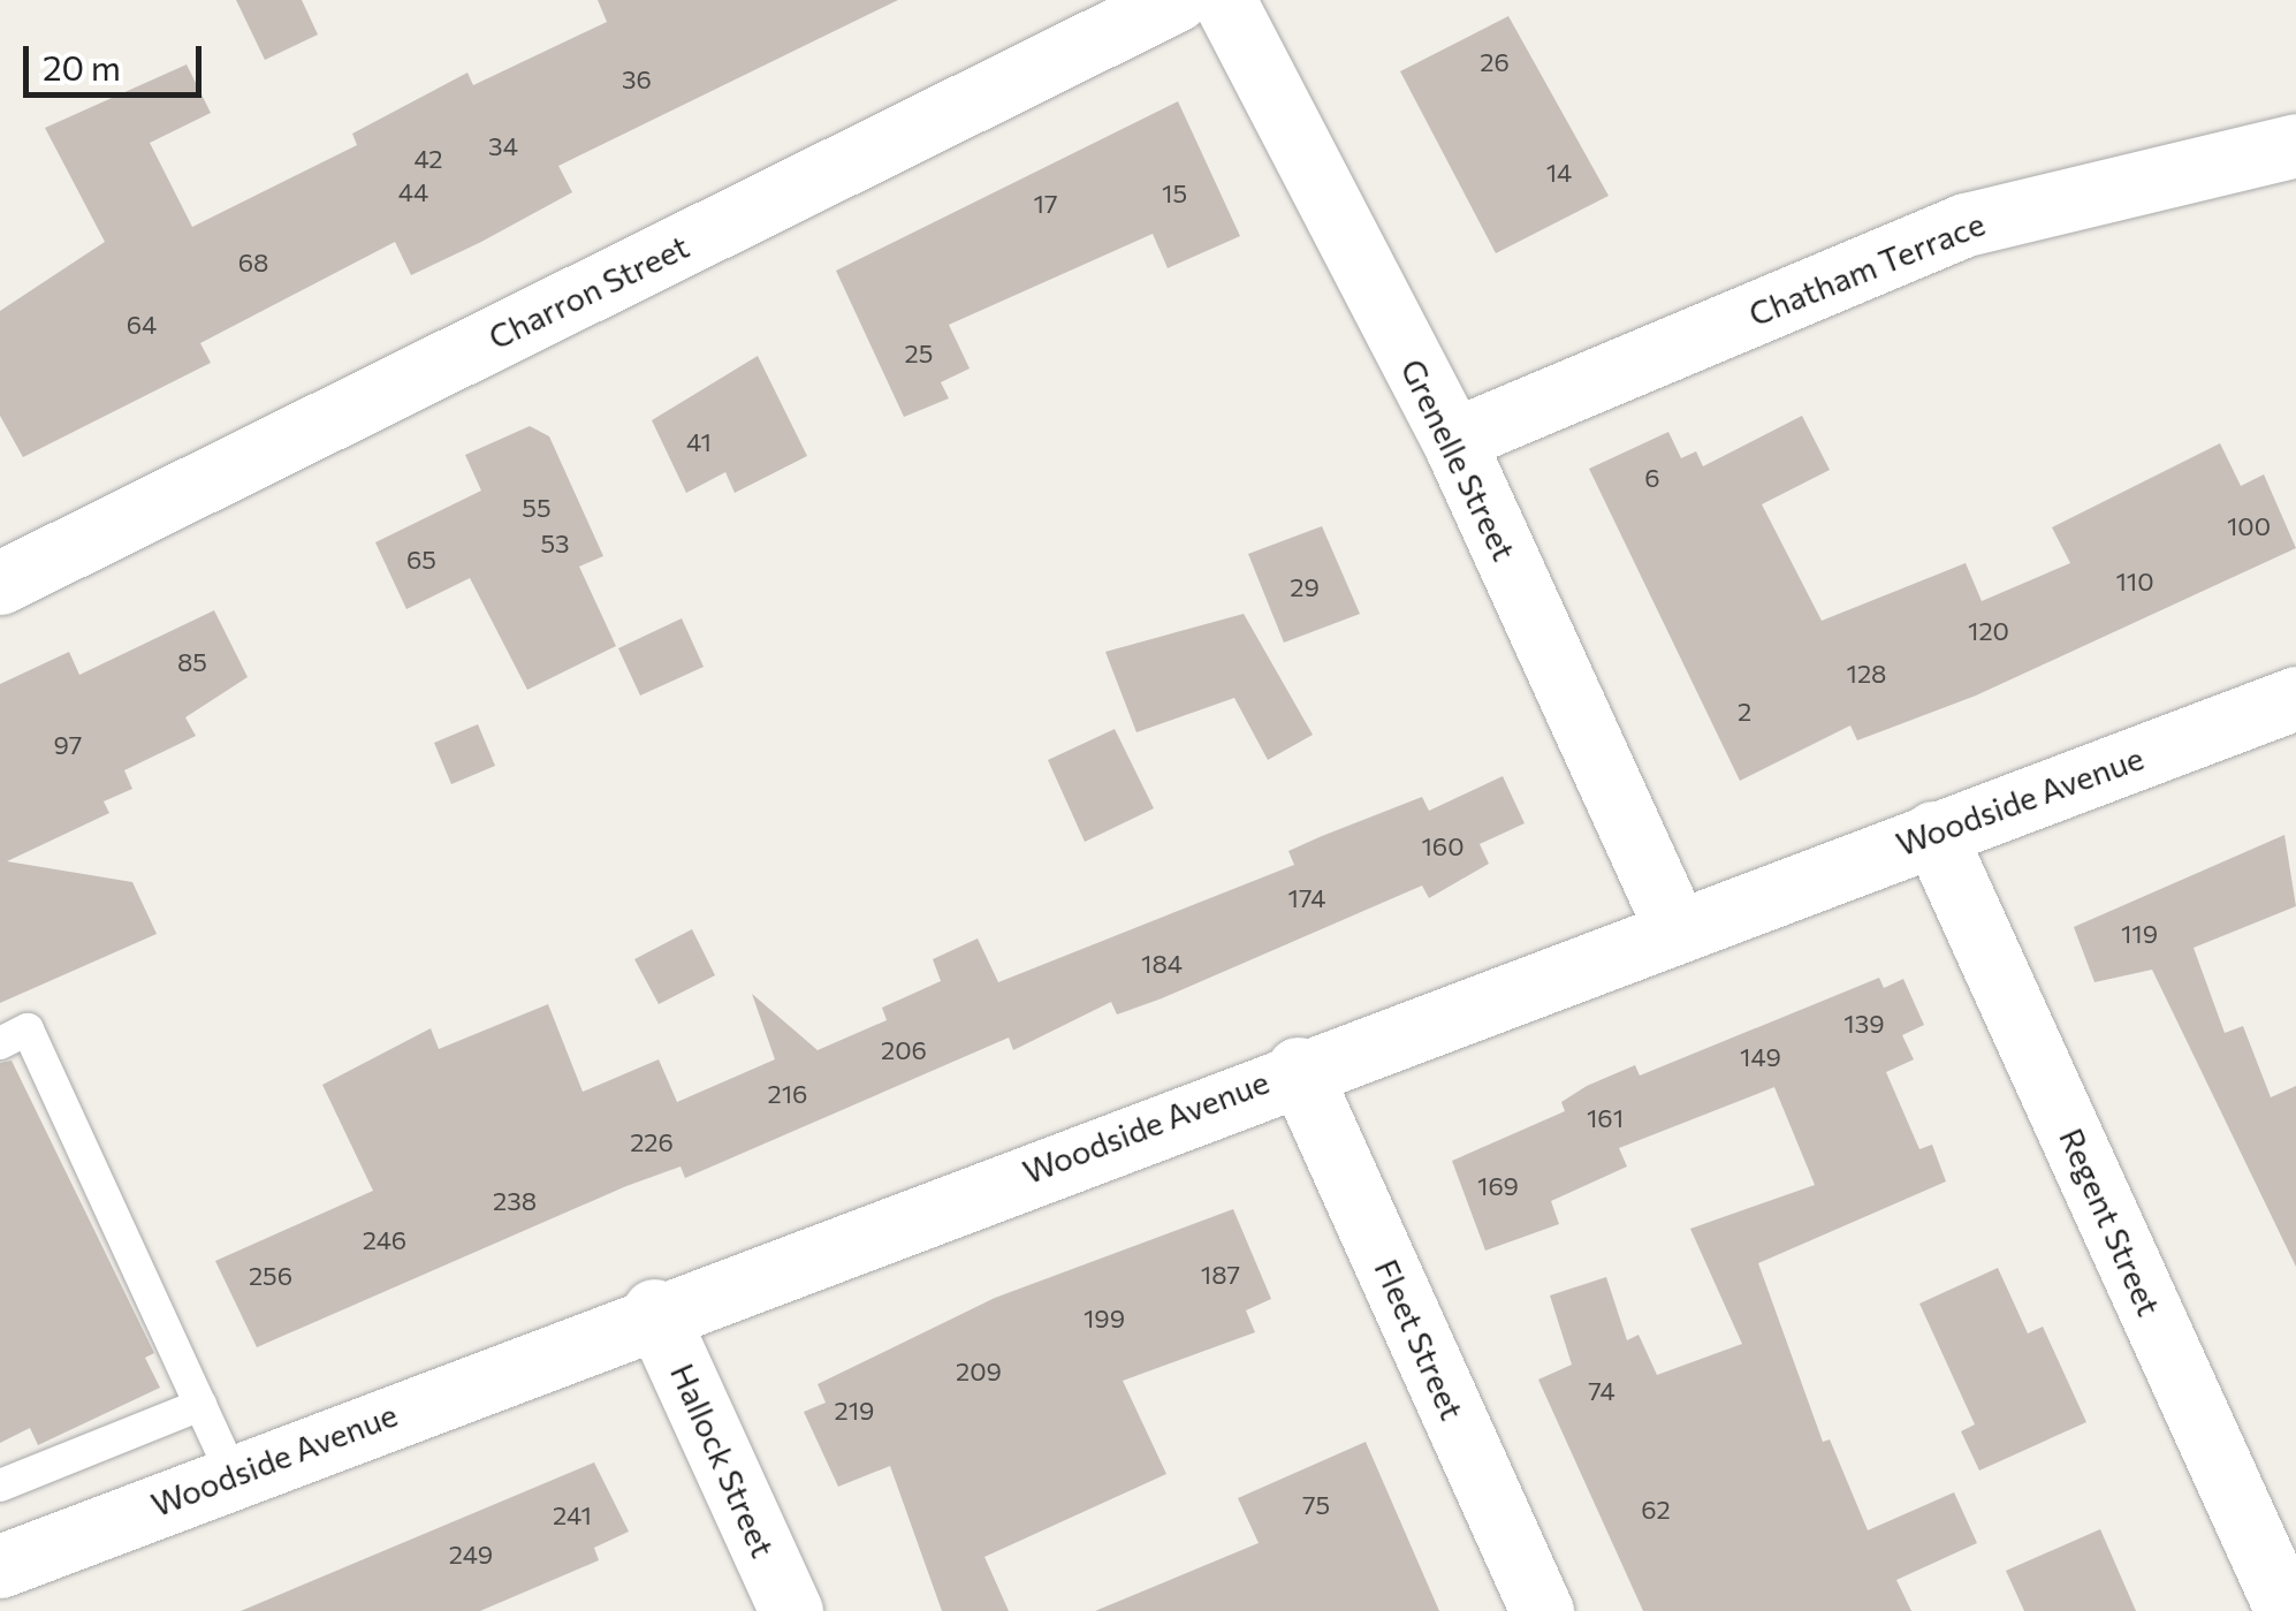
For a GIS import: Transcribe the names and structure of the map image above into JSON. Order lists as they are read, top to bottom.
{
  "streets": {
    "street": [
      "Chatham Terrace",
      "Charron Street",
      "Grenelle Street",
      "Woodside Avenue",
      "Regent Street",
      "Fleet Street",
      "Hallock Street"
    ]
  },
  "crossings": [
    ["Chatham Terrace", "Grenelle Street"],
    ["Grenelle Street", "Woodside Avenue"],
    ["Woodside Avenue", "Regent Street"],
    ["Woodside Avenue", "Fleet Street"],
    ["Woodside Avenue", "Hallock Street"]
  ],
  "house_numbers": [
    "26",
    "36",
    "34",
    "42",
    "14",
    "44",
    "15",
    "17",
    "68",
    "64",
    "25",
    "41",
    "6",
    "55",
    "100",
    "53",
    "65",
    "110",
    "29",
    "120",
    "85",
    "128",
    "2",
    "97",
    "160",
    "174",
    "119",
    "184",
    "139",
    "206",
    "149",
    "216",
    "161",
    "226",
    "169",
    "238",
    "246",
    "187",
    "256",
    "199",
    "209",
    "74",
    "219",
    "75",
    "62",
    "241",
    "249"
  ],
  "scale_bar": "20 m"
}
